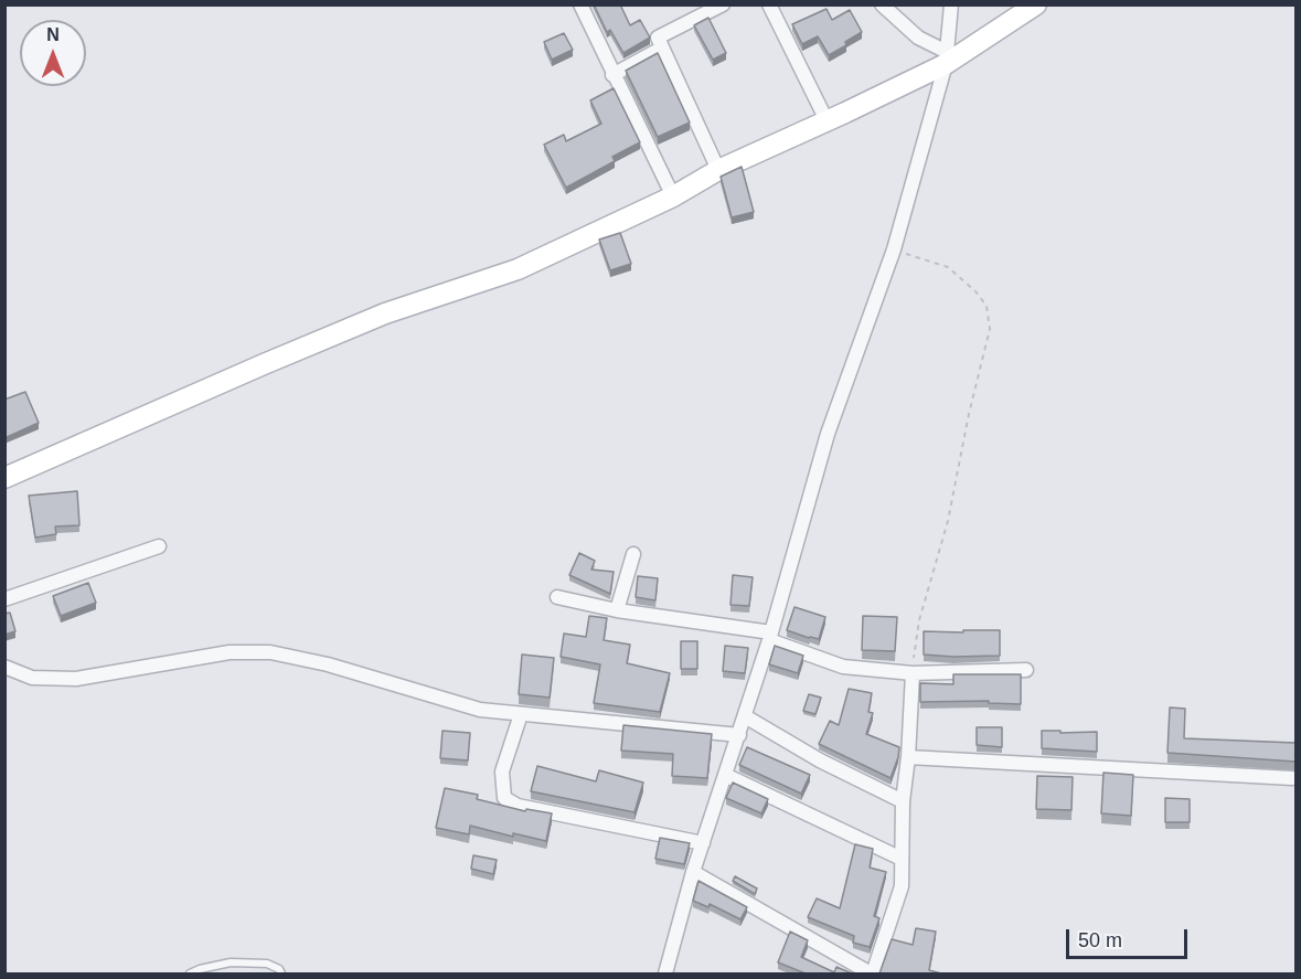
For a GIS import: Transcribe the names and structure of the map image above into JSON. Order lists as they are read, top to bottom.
{
  "scale_bar": "50 m",
  "north": "top"
}
